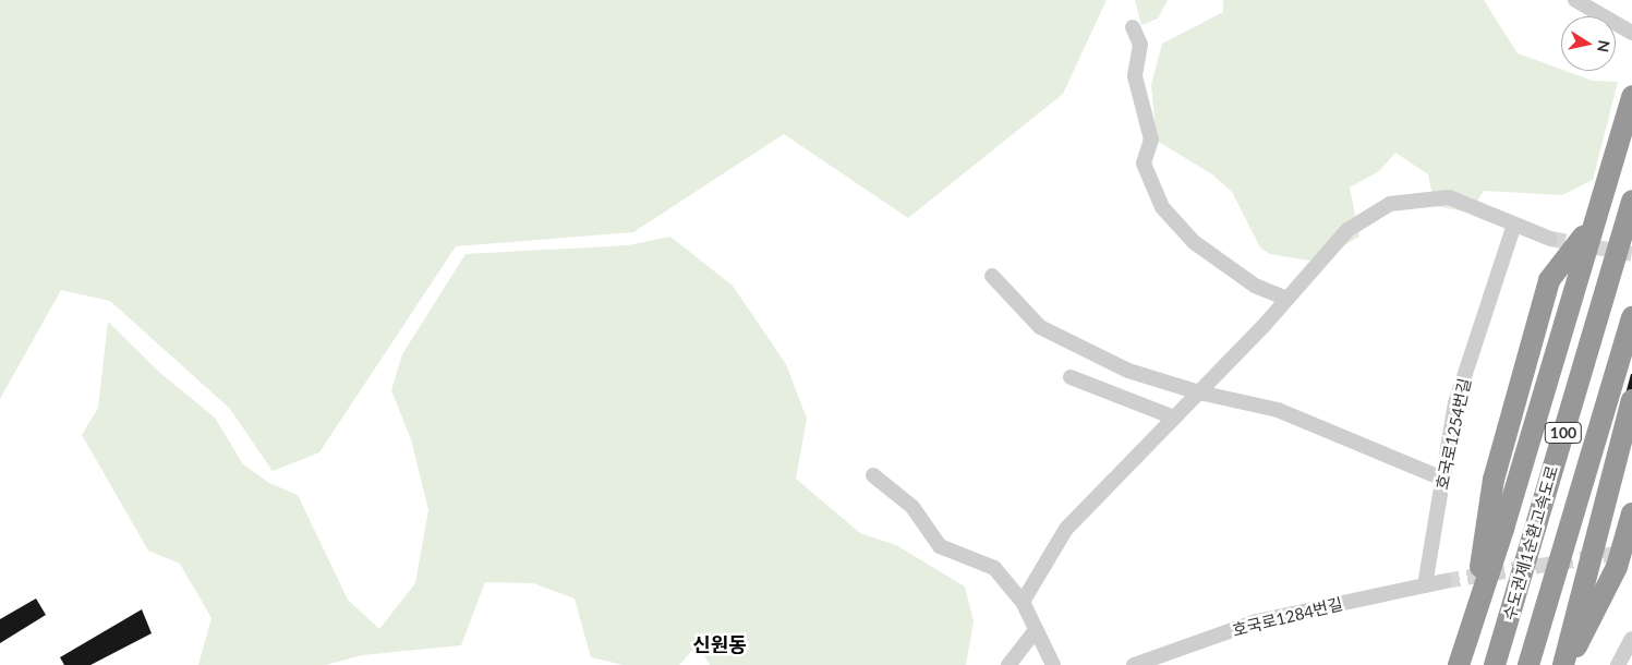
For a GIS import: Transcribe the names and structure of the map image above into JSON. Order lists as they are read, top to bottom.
{
  "streets": {
    "highway": ["100", "수도권제1순환고속도로"],
    "street": ["호국로1254번길", "호국로1284번길"]
  },
  "crossings": [
    ["호국로1254번길", "호국로1284번길"]
  ],
  "districts": ["신원동"],
  "north": "right"
}
